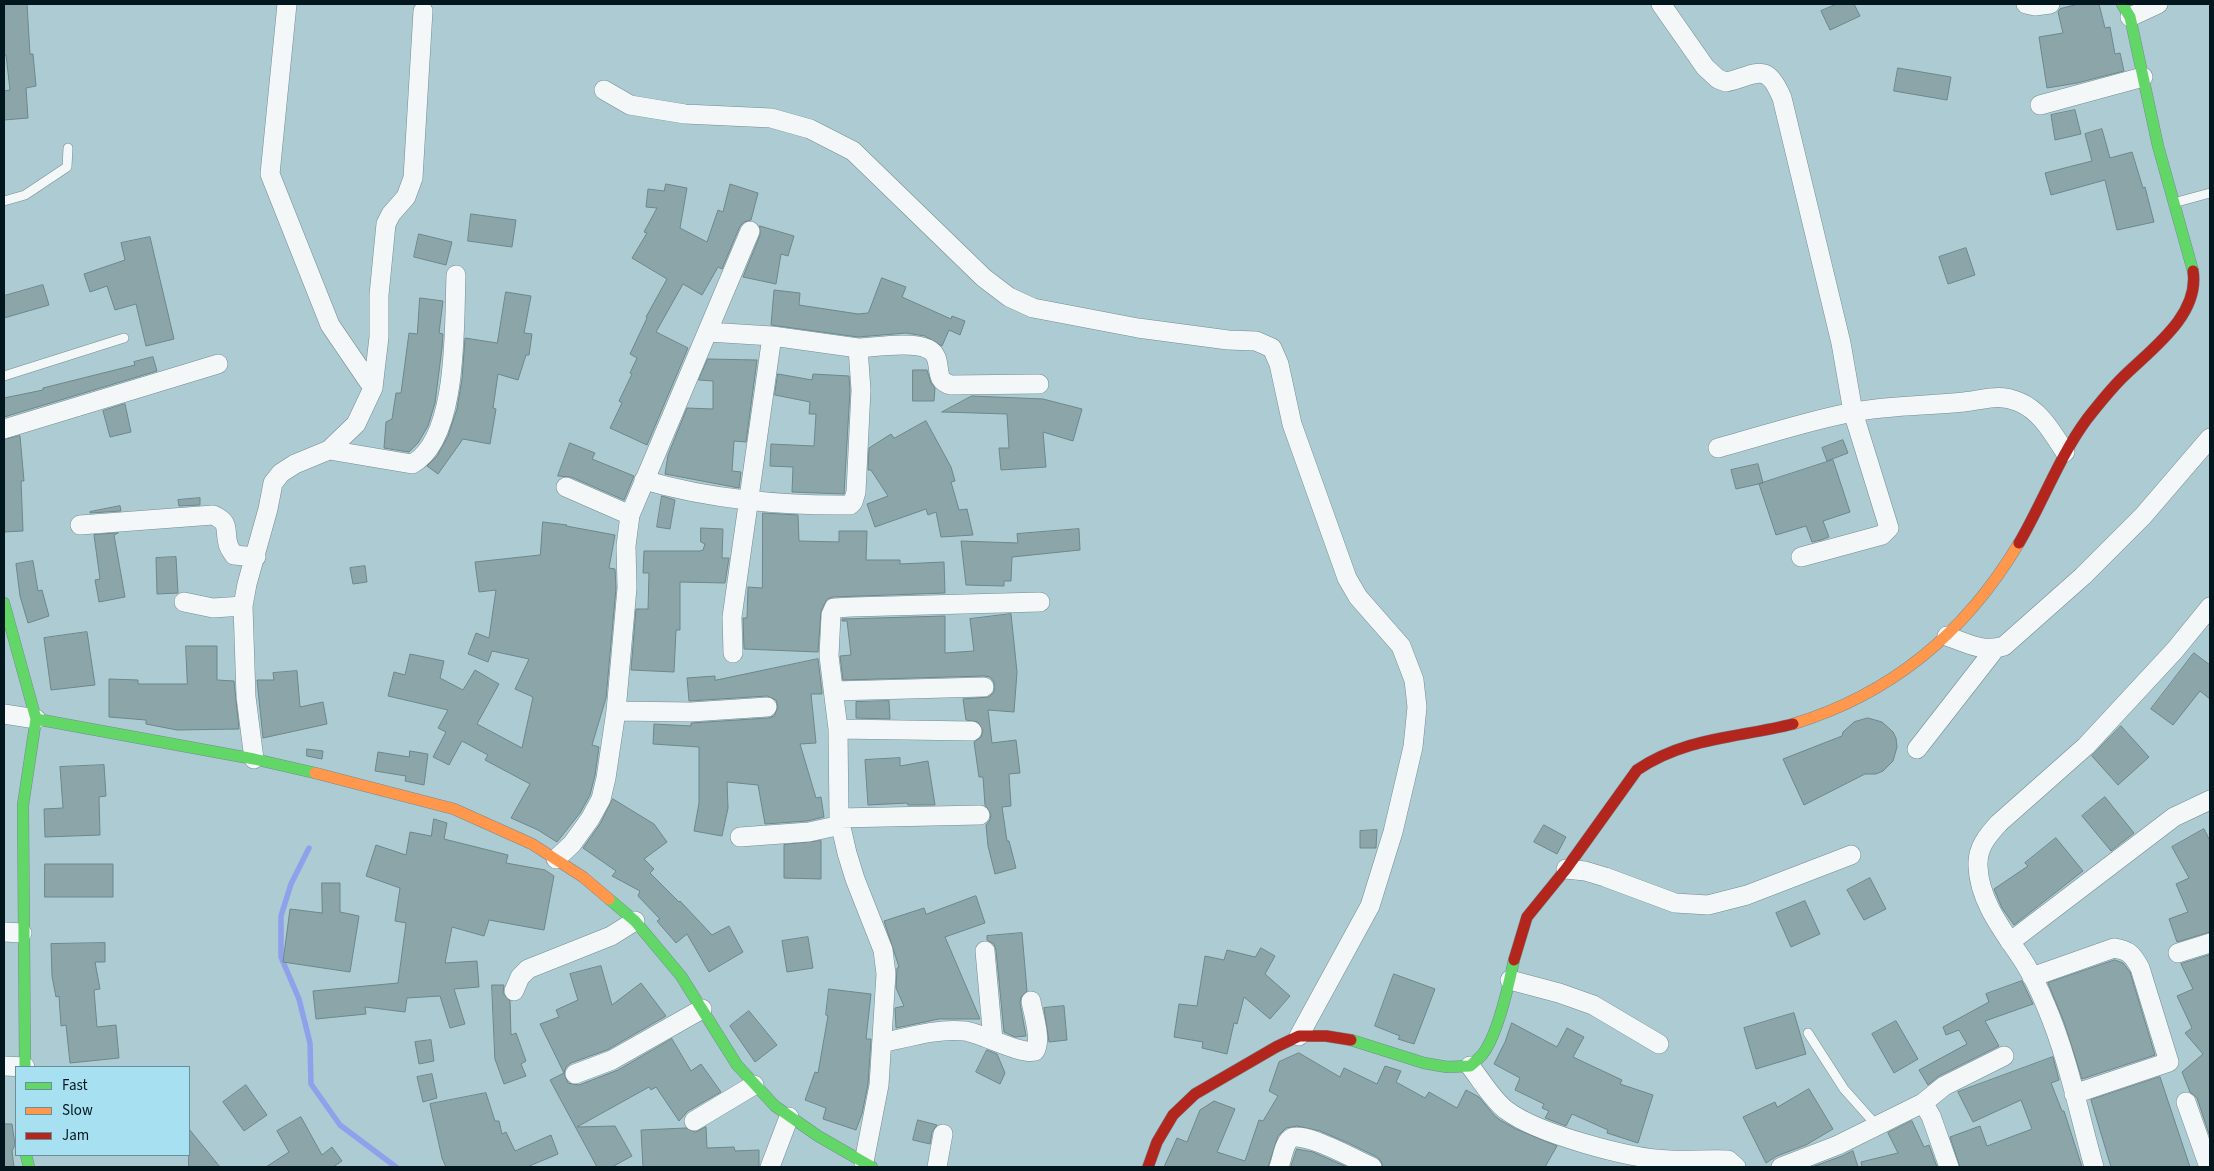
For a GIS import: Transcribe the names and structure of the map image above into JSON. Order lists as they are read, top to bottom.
{
  "legend": ["Fast", "Slow", "Jam"]
}
